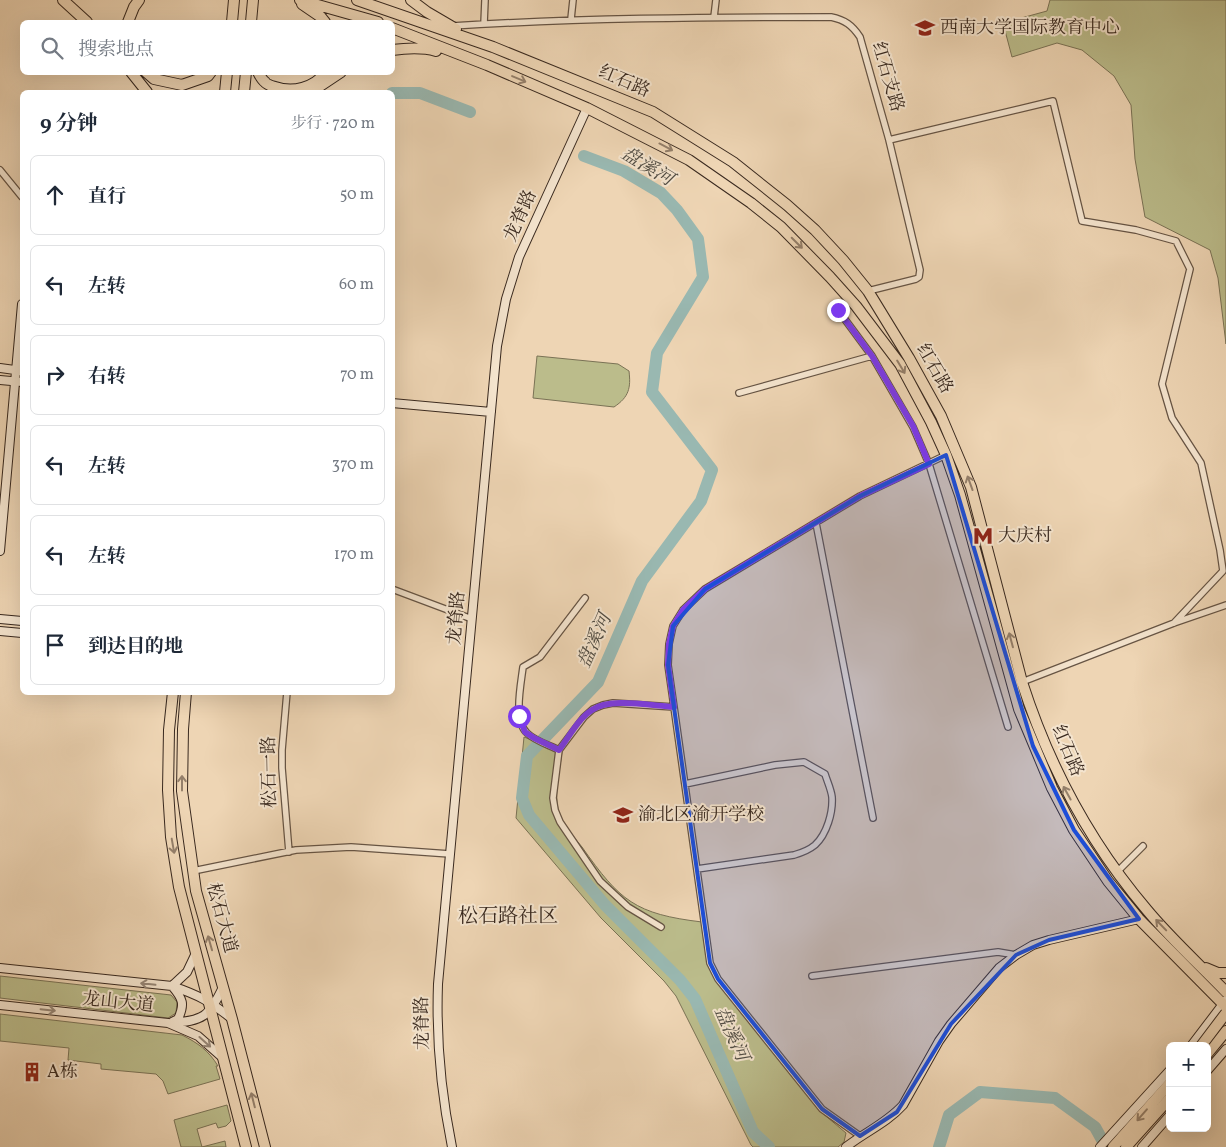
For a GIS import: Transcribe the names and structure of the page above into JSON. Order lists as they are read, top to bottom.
{
  "streets": {
    "highway": ["红石路", "松石大道"],
    "street": [
      "红石支路",
      "龙脊路",
      "松石一路",
      "龙山大道"
    ]
  },
  "crossings": [
    ["红石支路", "红石路"],
    ["红石路", "龙脊路"],
    ["松石大道", "龙山大道"]
  ],
  "districts": ["松石路社区"],
  "water": ["盘溪河"],
  "places": {
    "school or university": ["西南大学国际教育中心", "渝北区渝开学校"],
    "metro station": ["大庆村"],
    "building": ["A栋"]
  },
  "page": {
    "search": "搜索地点",
    "heading": ["9 分钟", "步行 · 720 m"],
    "list": [
      ["直行", "50 m"],
      ["左转", "60 m"],
      ["右转", "70 m"],
      ["左转", "370 m"],
      ["左转", "170 m"],
      "到达目的地"
    ],
    "map_buttons": ["+", "−"]
  }
}
